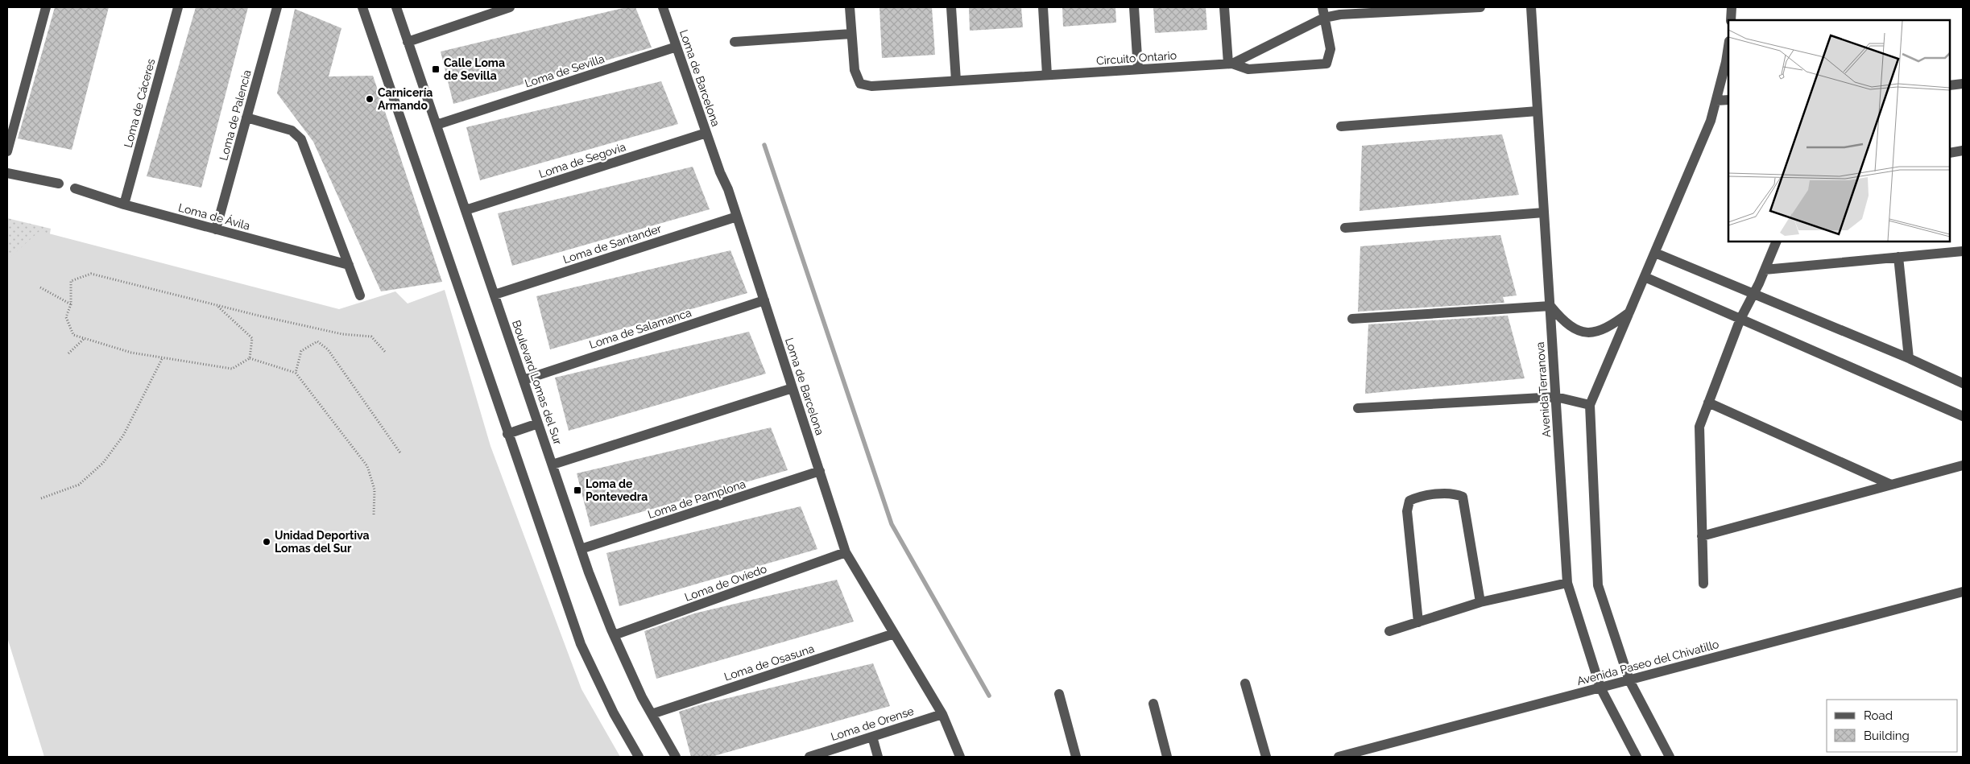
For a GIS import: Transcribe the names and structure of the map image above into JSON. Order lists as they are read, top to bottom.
{
  "streets": {
    "street": [
      "Circuito Ontario",
      "Loma de Sevilla",
      "Loma de Barcelona",
      "Loma de Cáceres",
      "Loma de Palencia",
      "Loma de Segovia",
      "Loma de Ávila",
      "Loma de Santander",
      "Loma de Salamanca",
      "Boulevard Lomas del Sur",
      "Avenida Terranova",
      "Loma de Pamplona",
      "Loma de Oviedo",
      "Loma de Osasuna",
      "Avenida Paseo del Chivatillo",
      "Loma de Orense"
    ]
  },
  "crossings": [
    ["Loma de Sevilla", "Loma de Barcelona"],
    ["Loma de Sevilla", "Boulevard Lomas del Sur"],
    ["Loma de Barcelona", "Loma de Segovia"],
    ["Loma de Barcelona", "Loma de Santander"],
    ["Loma de Barcelona", "Loma de Salamanca"],
    ["Loma de Barcelona", "Loma de Pamplona"],
    ["Loma de Barcelona", "Loma de Oviedo"],
    ["Loma de Barcelona", "Loma de Osasuna"],
    ["Loma de Barcelona", "Loma de Orense"],
    ["Loma de Cáceres", "Loma de Ávila"],
    ["Loma de Palencia", "Loma de Ávila"],
    ["Loma de Segovia", "Boulevard Lomas del Sur"],
    ["Loma de Santander", "Boulevard Lomas del Sur"],
    ["Loma de Salamanca", "Boulevard Lomas del Sur"],
    ["Boulevard Lomas del Sur", "Loma de Pamplona"],
    ["Boulevard Lomas del Sur", "Loma de Oviedo"],
    ["Boulevard Lomas del Sur", "Loma de Osasuna"],
    ["Avenida Terranova", "Avenida Paseo del Chivatillo"]
  ],
  "places": {
    "transit": ["Calle Loma de Sevilla", "Loma de Pontevedra"],
    "other": ["Carnicería Armando", "Unidad Deportiva Lomas del Sur"]
  },
  "legend": ["Road", "Building"]
}
